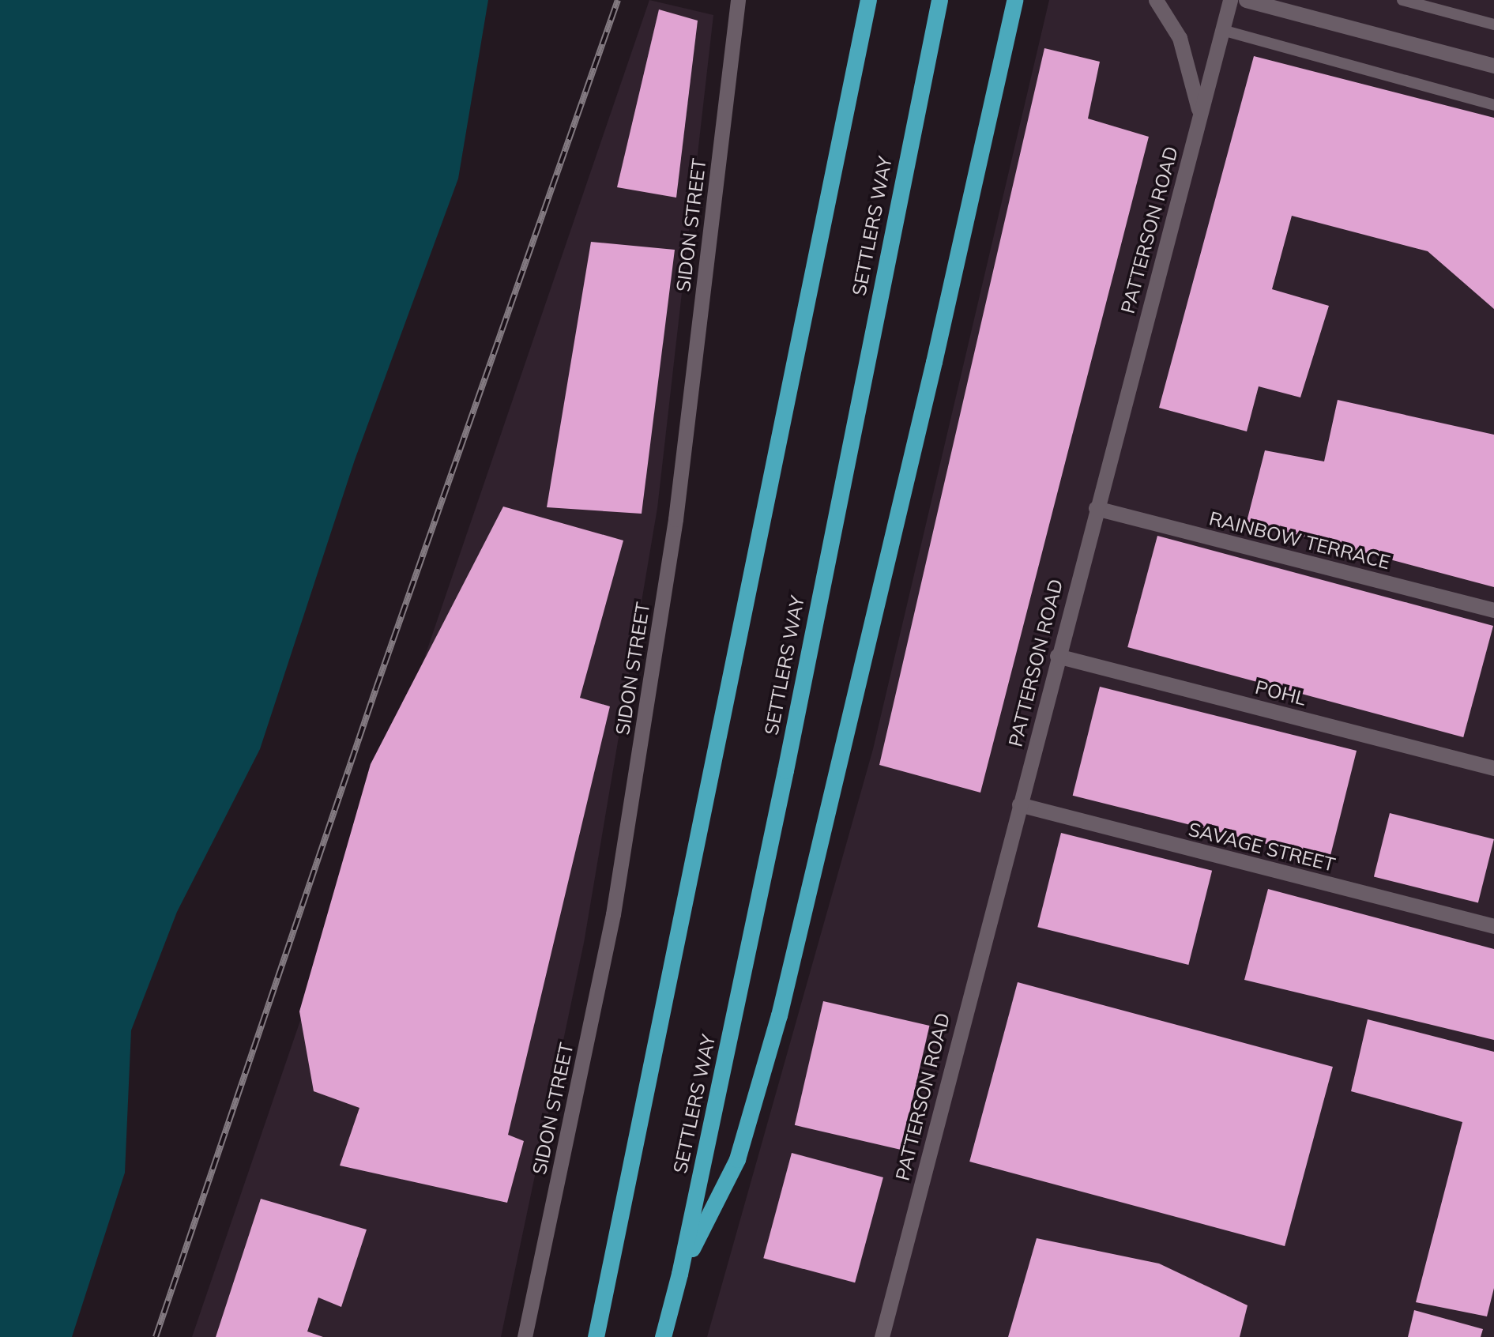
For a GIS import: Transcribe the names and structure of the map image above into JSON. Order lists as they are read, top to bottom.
{
  "streets": {
    "highway": ["SETTLERS WAY"],
    "street": [
      "SIDON STREET",
      "PATTERSON ROAD",
      "RAINBOW TERRACE",
      "POHL",
      "SAVAGE STREET"
    ]
  },
  "crossings": [
    ["PATTERSON ROAD", "RAINBOW TERRACE"],
    ["PATTERSON ROAD", "POHL"],
    ["PATTERSON ROAD", "SAVAGE STREET"]
  ]
}
